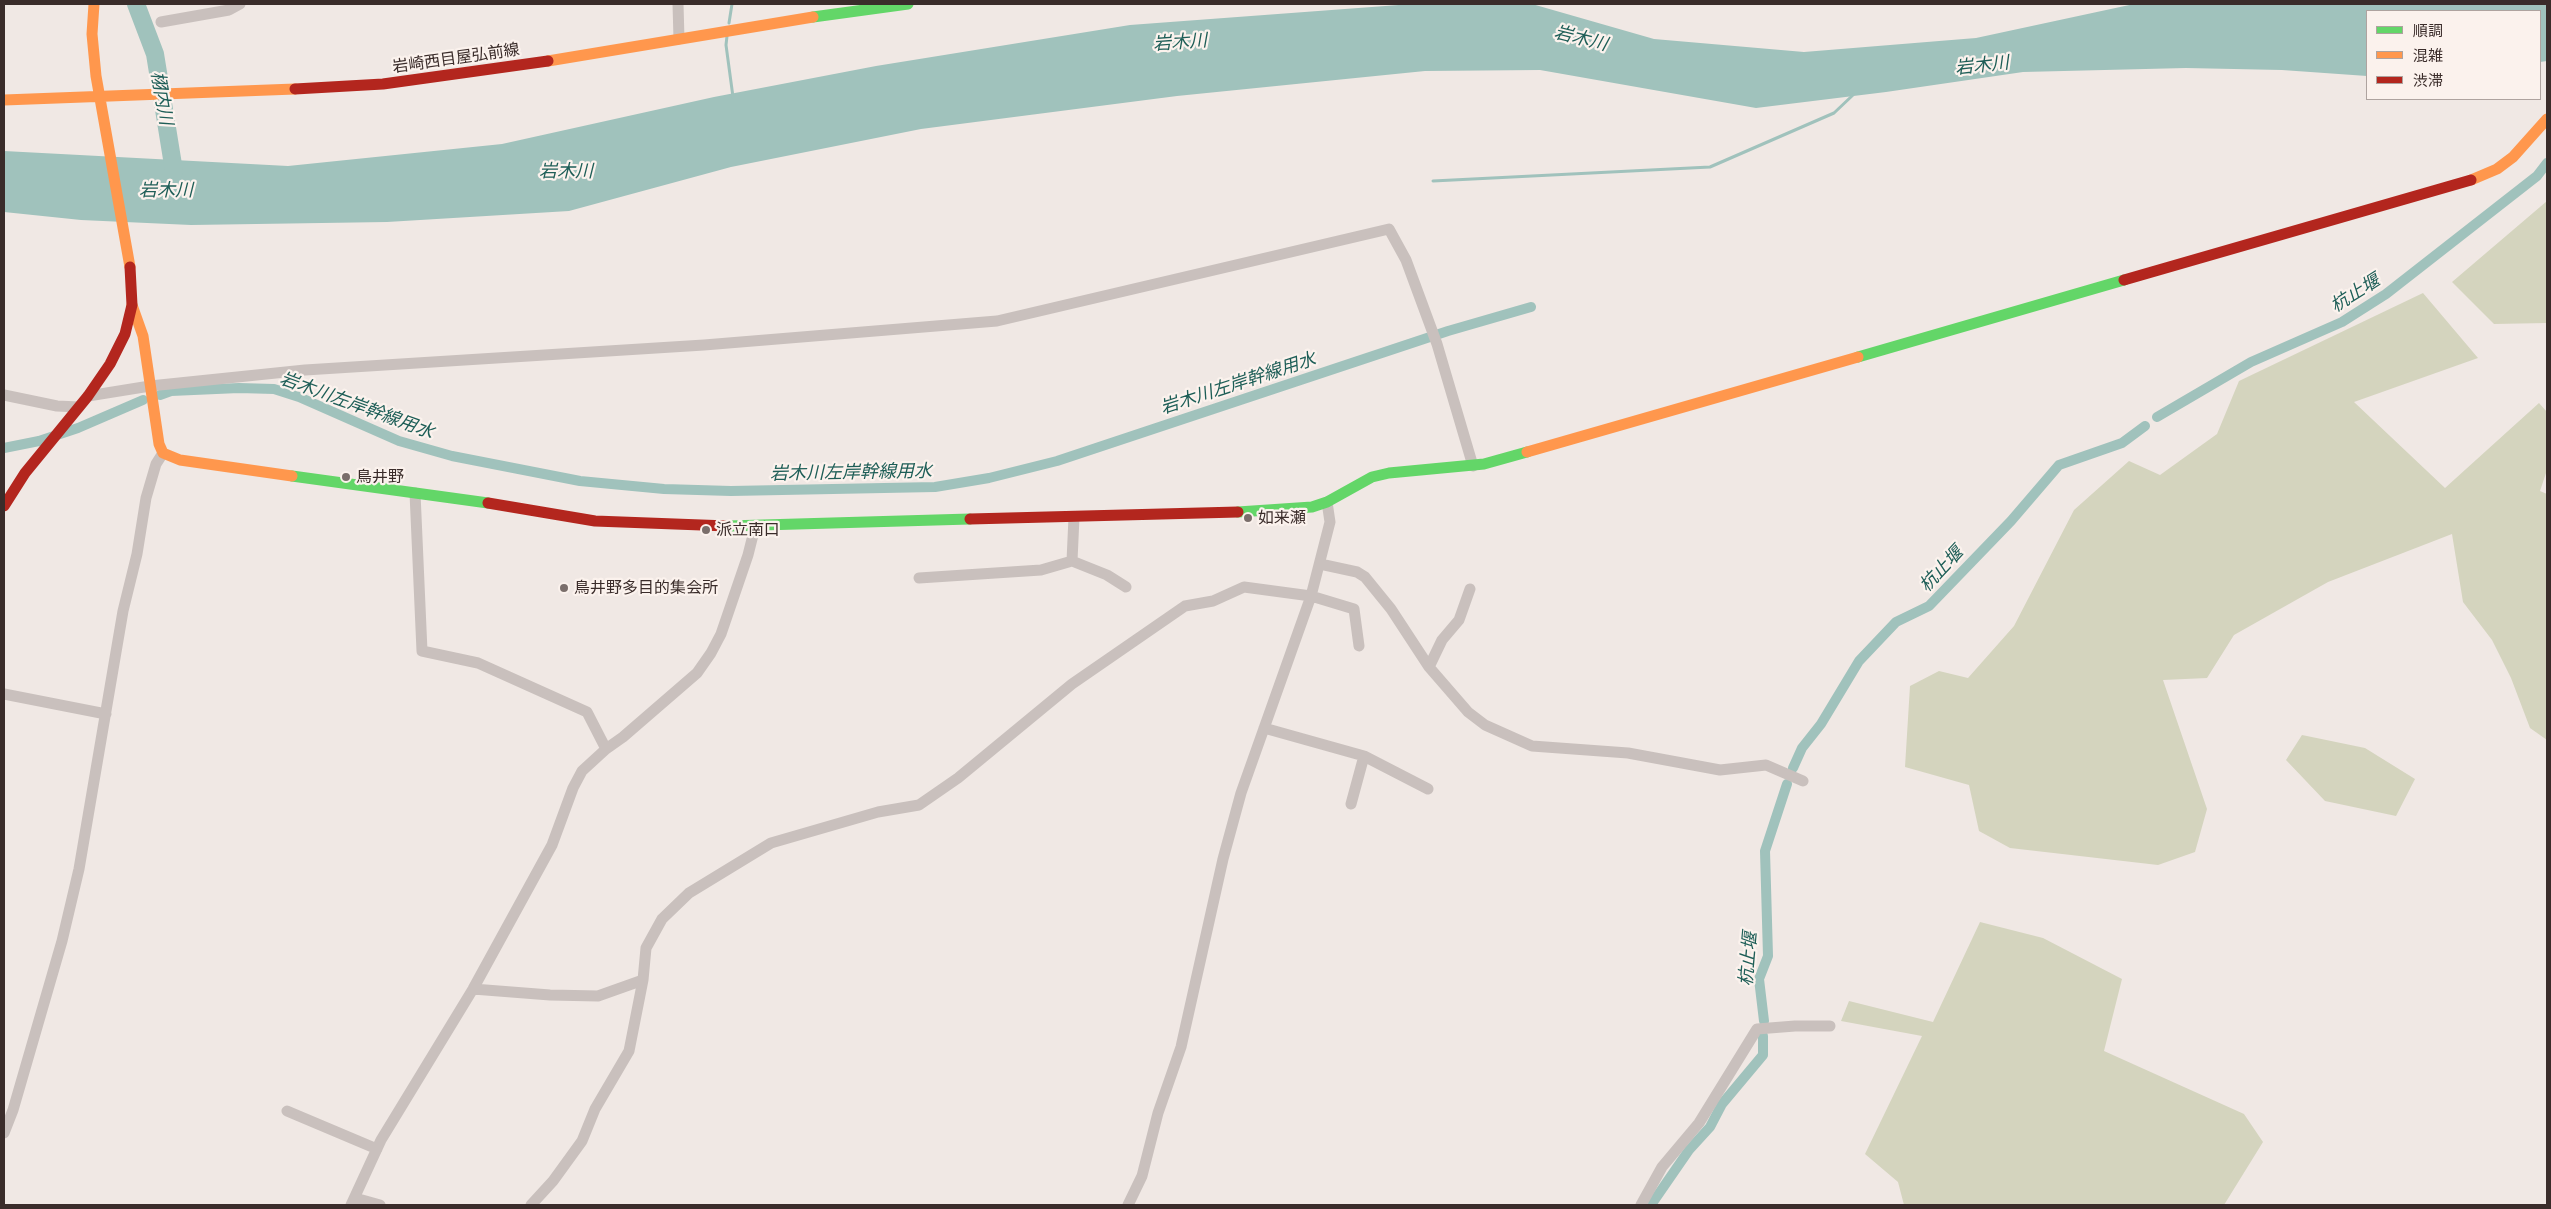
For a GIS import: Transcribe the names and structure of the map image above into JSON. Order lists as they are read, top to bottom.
{
  "streets": {
    "street": ["岩崎西目屋弘前線"]
  },
  "water": [
    "岩木川",
    "栩内川",
    "杭止堰",
    "岩木川左岸幹線用水"
  ],
  "places": [
    "鳥井野",
    "如来瀬",
    "派立南口",
    "鳥井野多目的集会所"
  ],
  "legend": ["順調", "混雑", "渋滞"]
}
